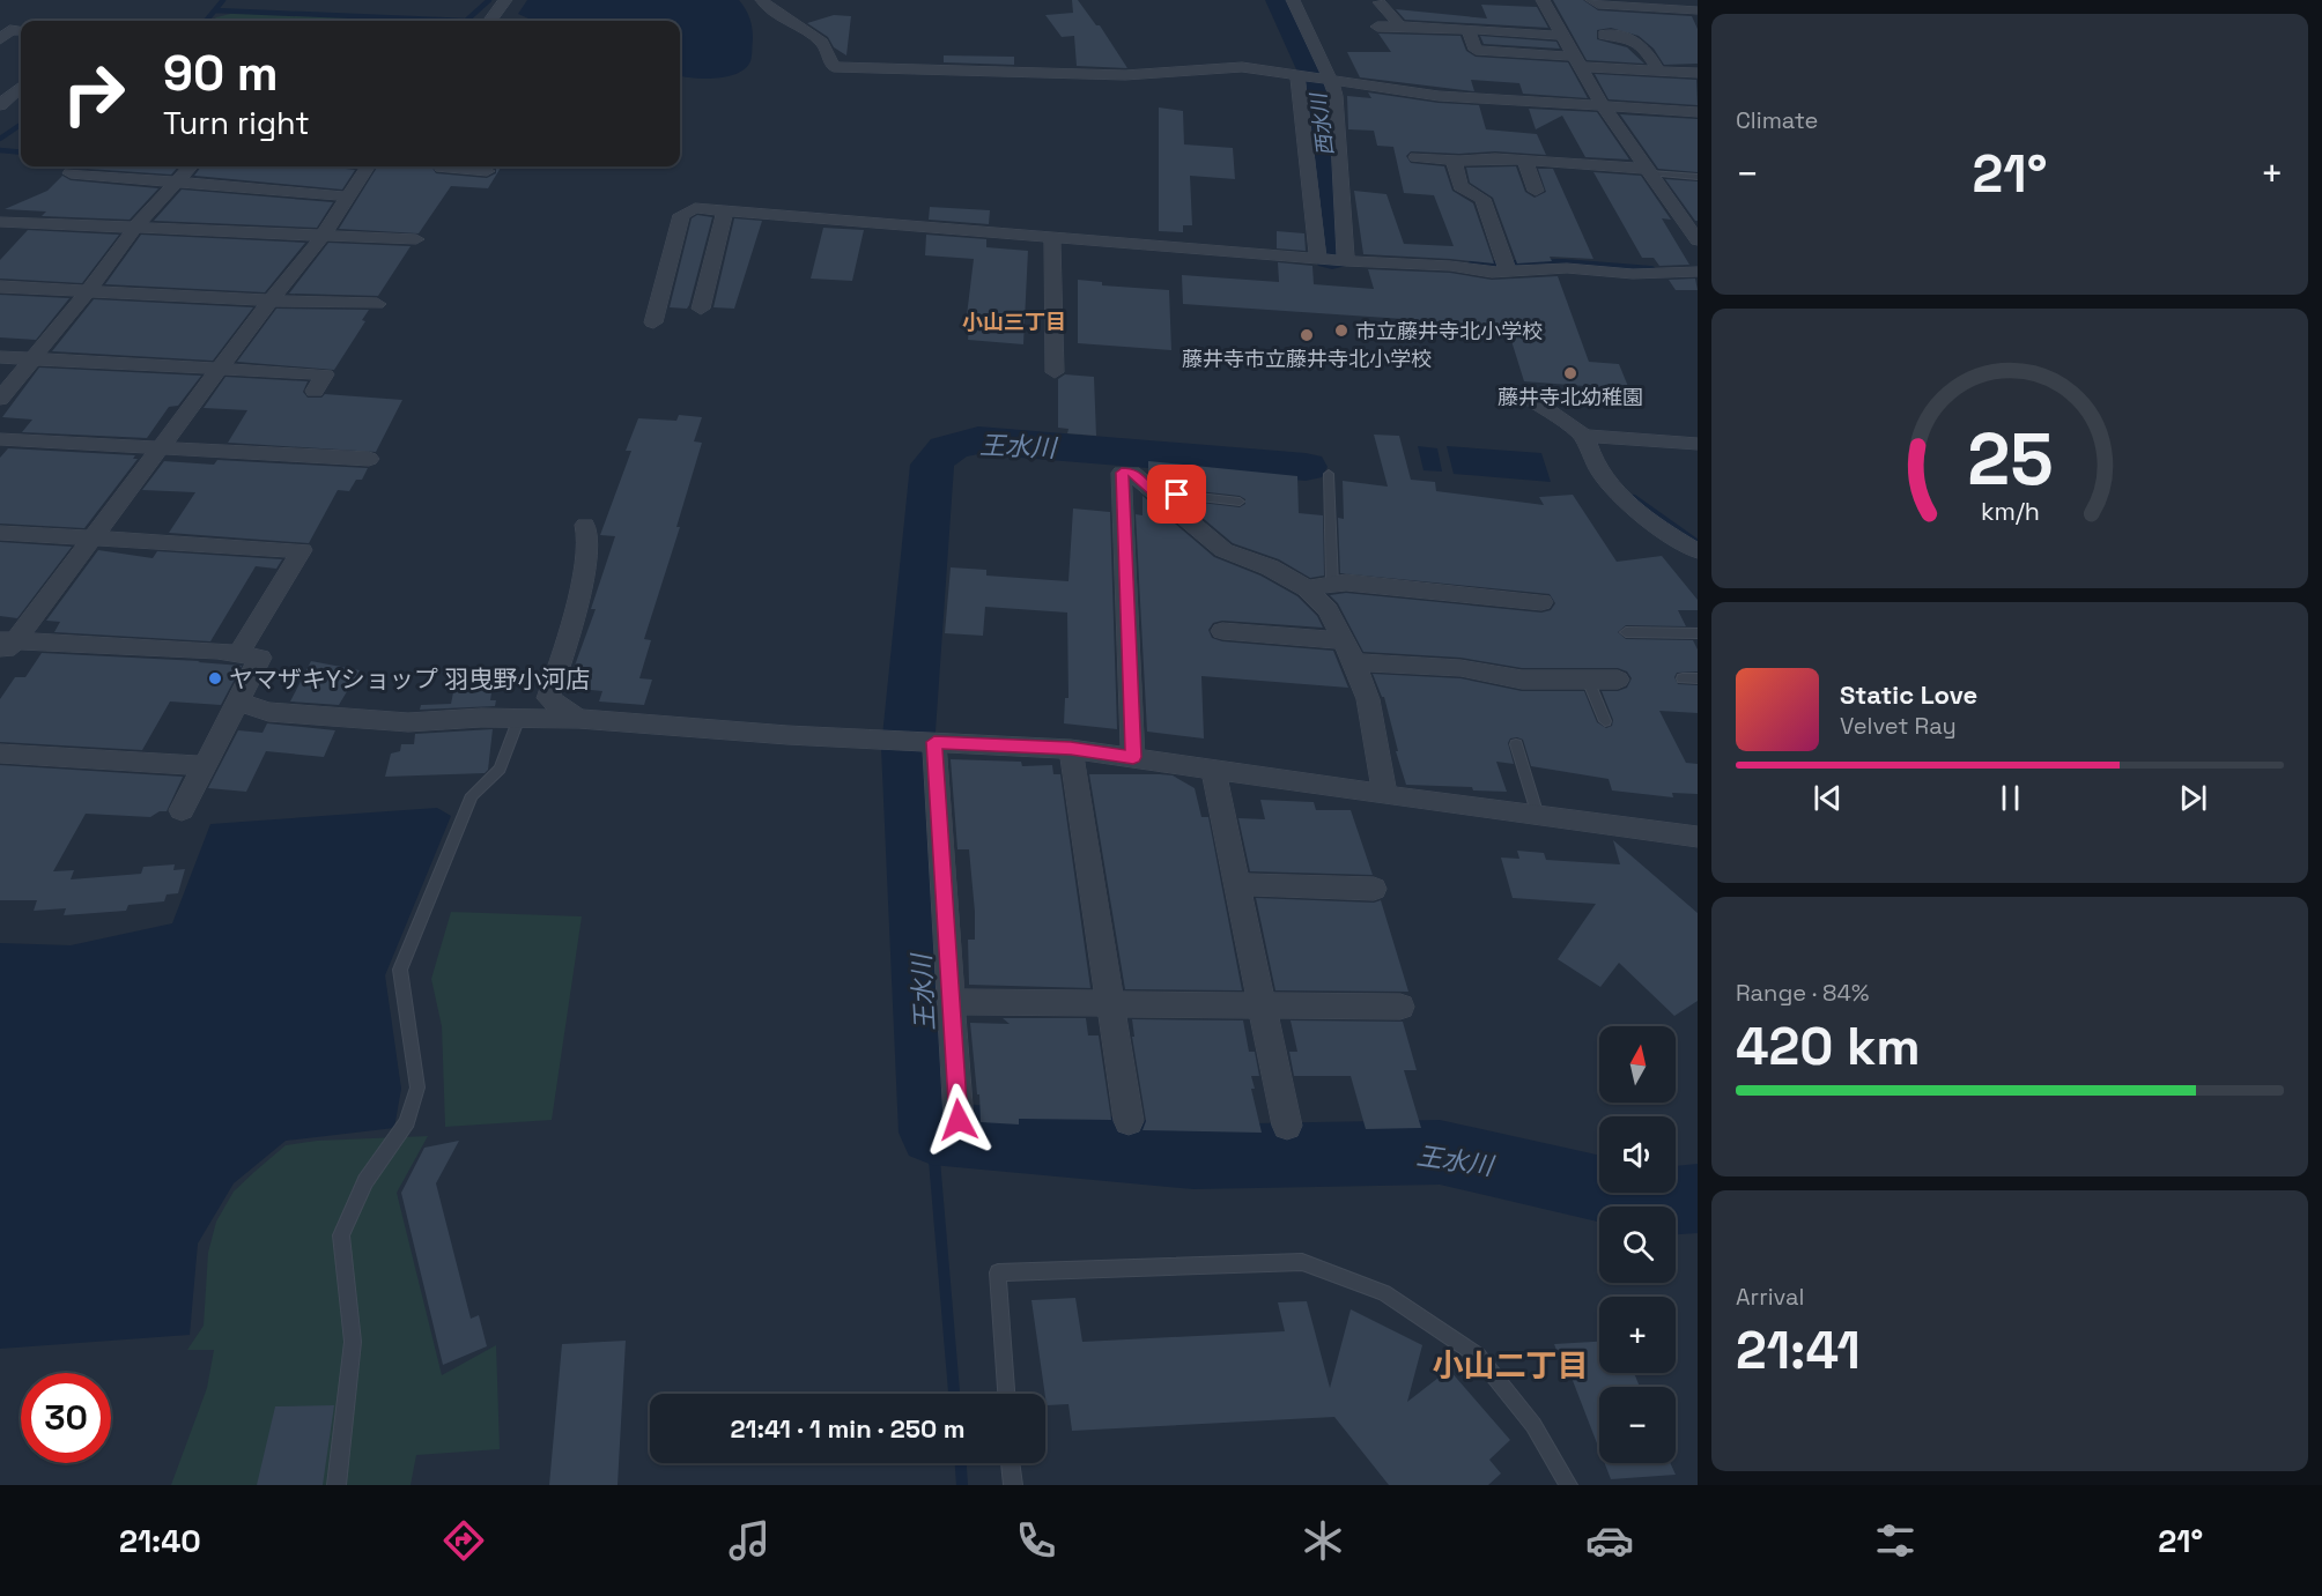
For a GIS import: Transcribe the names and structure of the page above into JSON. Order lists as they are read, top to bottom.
{
  "districts": ["小山三丁目", "小山二丁目"],
  "water": ["西水川", "王水川"],
  "places": [
    "市立藤井寺北小学校",
    "藤井寺市立藤井寺北小学校",
    "藤井寺北幼稚園",
    "ヤマザキYショップ 羽曳野小河店"
  ],
  "north": "top",
  "page": {
    "tile": [
      "Climate",
      ["Range · 84%", "420 km"],
      ["Arrival", "21:41"]
    ],
    "turn": ["90 m", "Turn right"],
    "heat": ["−", "21°", "+"],
    "song": ["Static Love", "Velvet Ray"],
    "map_buttons": ["+", "−"],
    "limit": "30",
    "trip": "21:41 · 1 min · 250 m",
    "tabs": ["21:40", "21°"],
    "gauge": ["25", "km/h"]
  }
}
